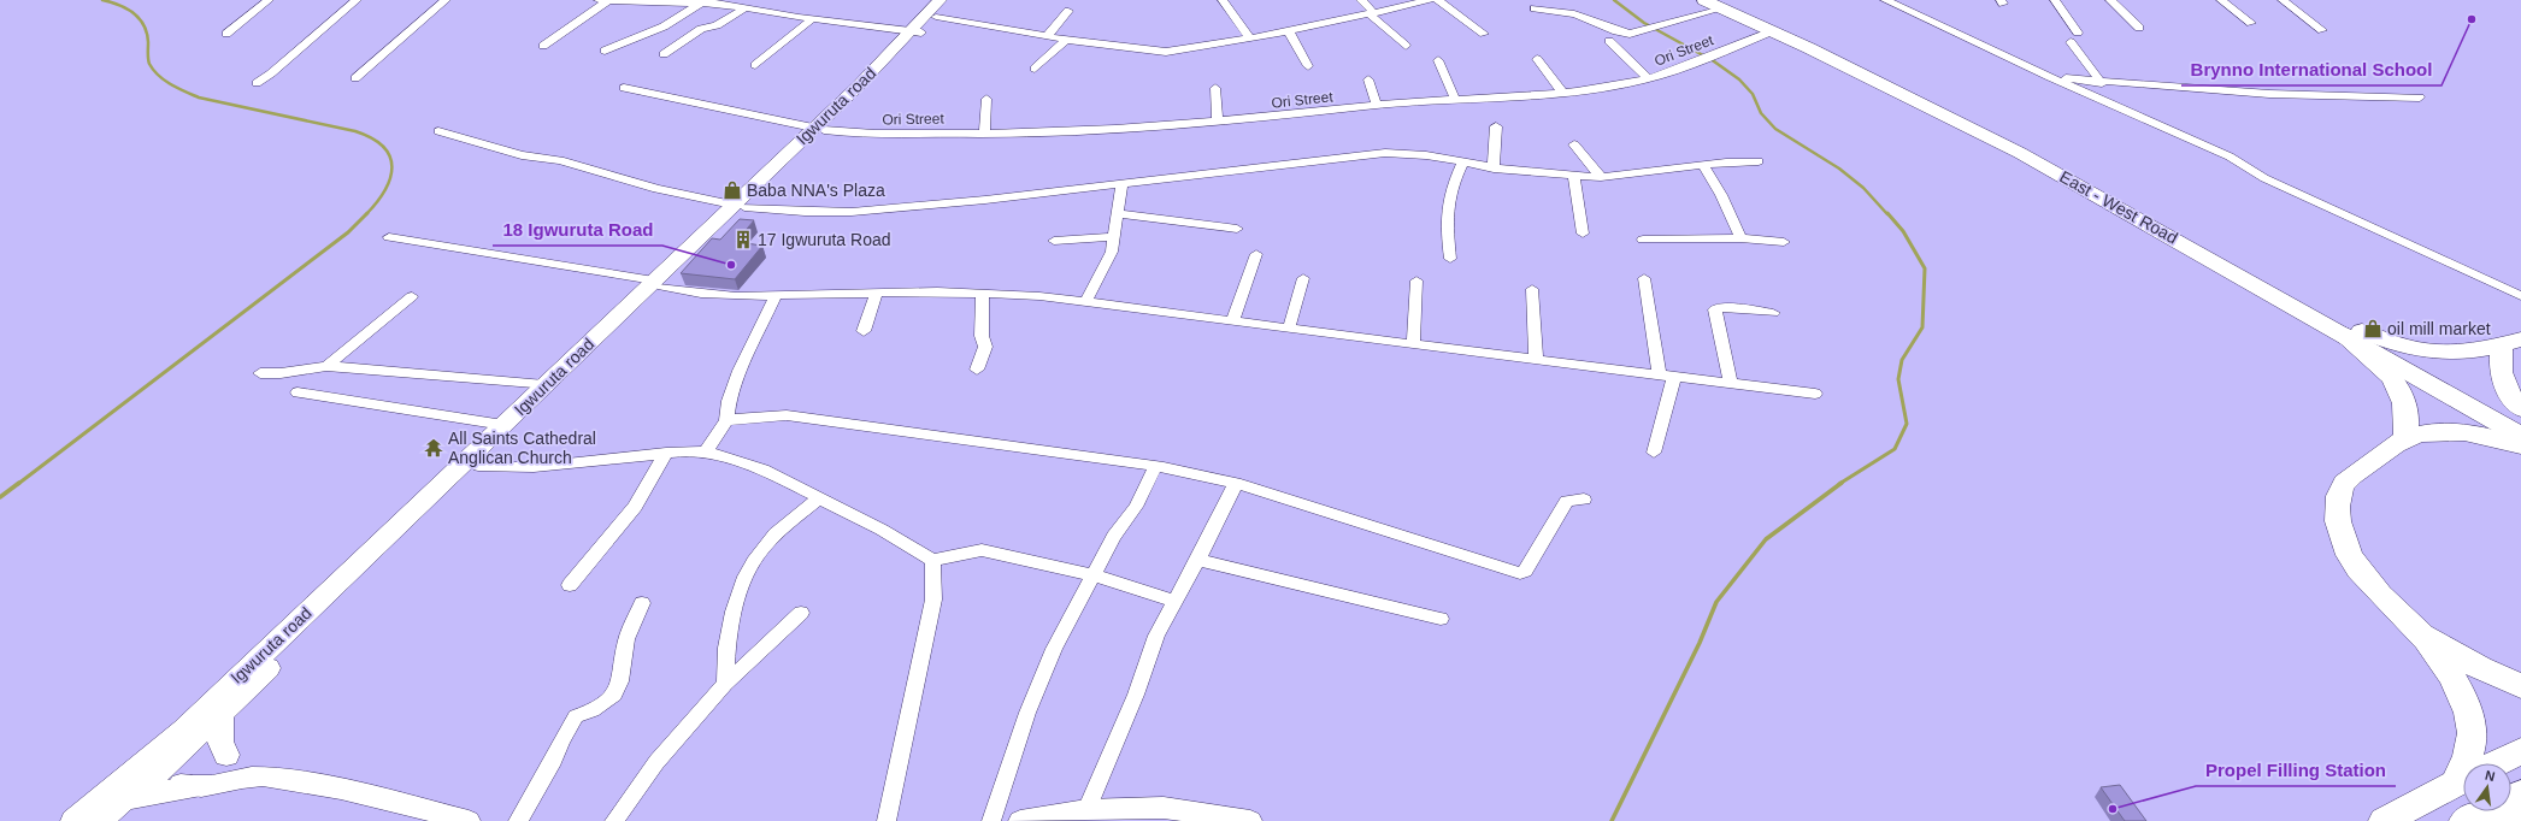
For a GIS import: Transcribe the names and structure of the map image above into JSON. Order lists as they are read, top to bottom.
{
  "streets": {
    "main road": ["Igwuruta road", "East - West Road"],
    "street": ["Ori Street"]
  },
  "crossings": [
    ["Ori Street", "Igwuruta road"],
    ["Ori Street", "East - West Road"]
  ],
  "places": {
    "other": ["Brynno International School", "18 Igwuruta Road", "Propel Filling Station"],
    "shop": ["Baba NNA's Plaza", "oil mill market"],
    "building": ["17 Igwuruta Road"],
    "temple": ["All Saints Cathedral Anglican Church"]
  },
  "north": "top"
}
